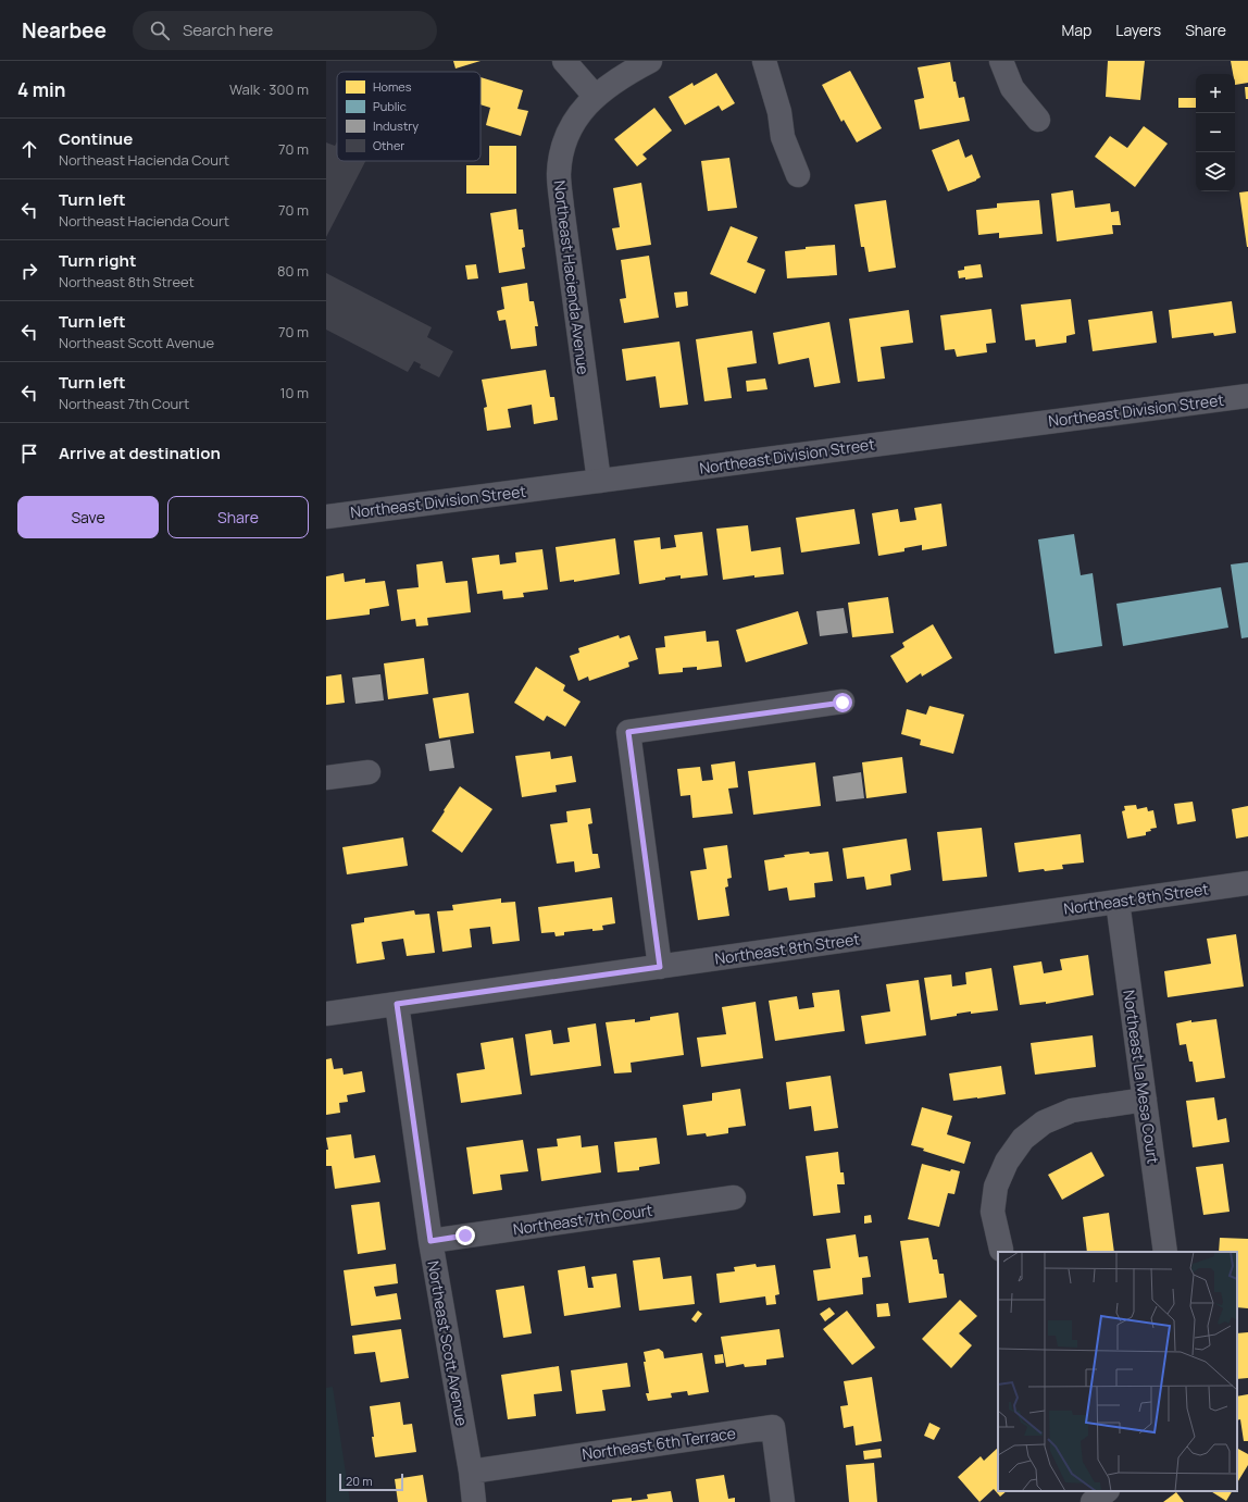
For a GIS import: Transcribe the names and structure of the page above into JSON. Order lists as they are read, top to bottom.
{
  "streets": {
    "street": [
      "Northeast Hacienda Avenue",
      "Northeast Division Street",
      "Northeast 8th Street",
      "Northeast La Mesa Court",
      "Northeast 7th Court",
      "Northeast Scott Avenue",
      "Northeast 6th Terrace"
    ]
  },
  "crossings": [
    ["Northeast Hacienda Avenue", "Northeast Division Street"],
    ["Northeast 8th Street", "Northeast La Mesa Court"],
    ["Northeast 8th Street", "Northeast Scott Avenue"],
    ["Northeast 7th Court", "Northeast Scott Avenue"],
    ["Northeast Scott Avenue", "Northeast 6th Terrace"]
  ],
  "legend": [
    "Homes",
    "Public",
    "Industry",
    "Other"
  ],
  "scale_bar": "20 m",
  "page": {
    "header": "Nearbee",
    "search": "Search here",
    "nav": ["Map", "Layers", "Share"],
    "heading": ["4 min", "Walk · 300 m"],
    "map_buttons": ["+", "−"],
    "list": [
      ["Continue", "Northeast Hacienda Court", "70 m"],
      ["Turn left", "Northeast Hacienda Court", "70 m"],
      ["Turn right", "Northeast 8th Street", "80 m"],
      ["Turn left", "Northeast Scott Avenue", "70 m"],
      ["Turn left", "Northeast 7th Court", "10 m"],
      "Arrive at destination"
    ],
    "buttons": ["Save", "Share"],
    "scale": "20 m"
  }
}
